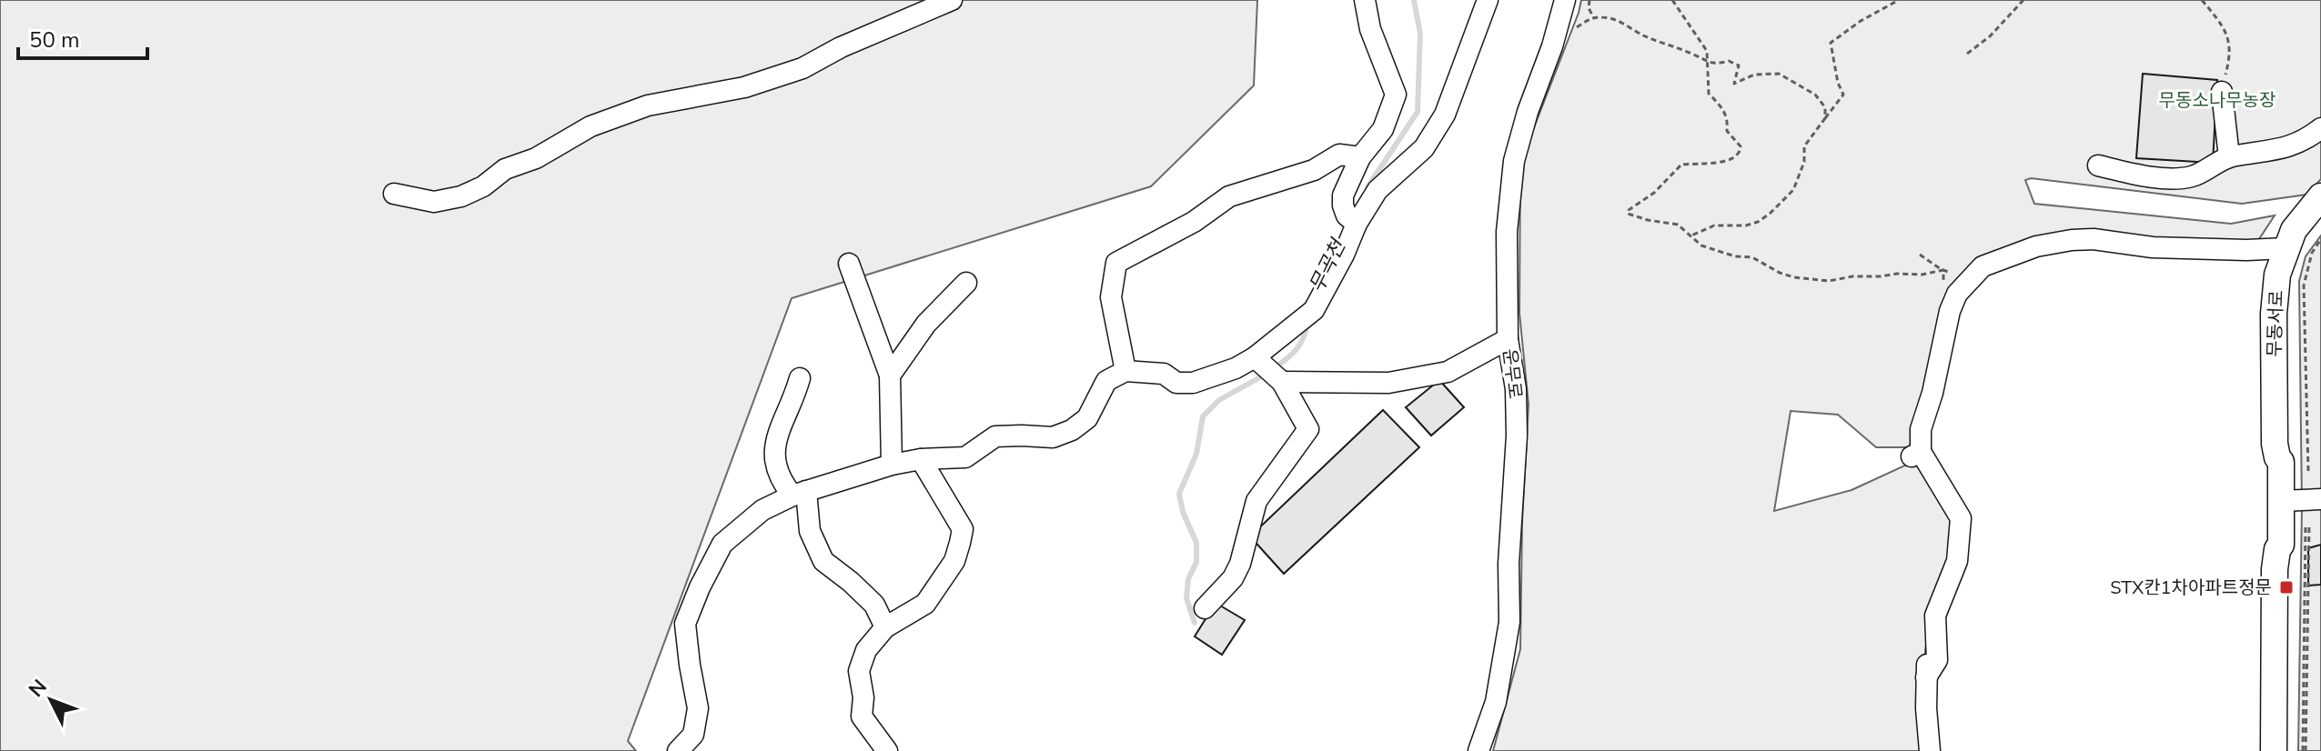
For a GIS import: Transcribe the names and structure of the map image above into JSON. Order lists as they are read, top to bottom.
{
  "streets": {
    "main road": ["무동서로"],
    "street": ["운무로"]
  },
  "water": ["무곡천"],
  "parks": ["무동소나무농장"],
  "places": {
    "transit": ["STX칸1차아파트정문"]
  },
  "scale_bar": "50 m",
  "north": "top left"
}
